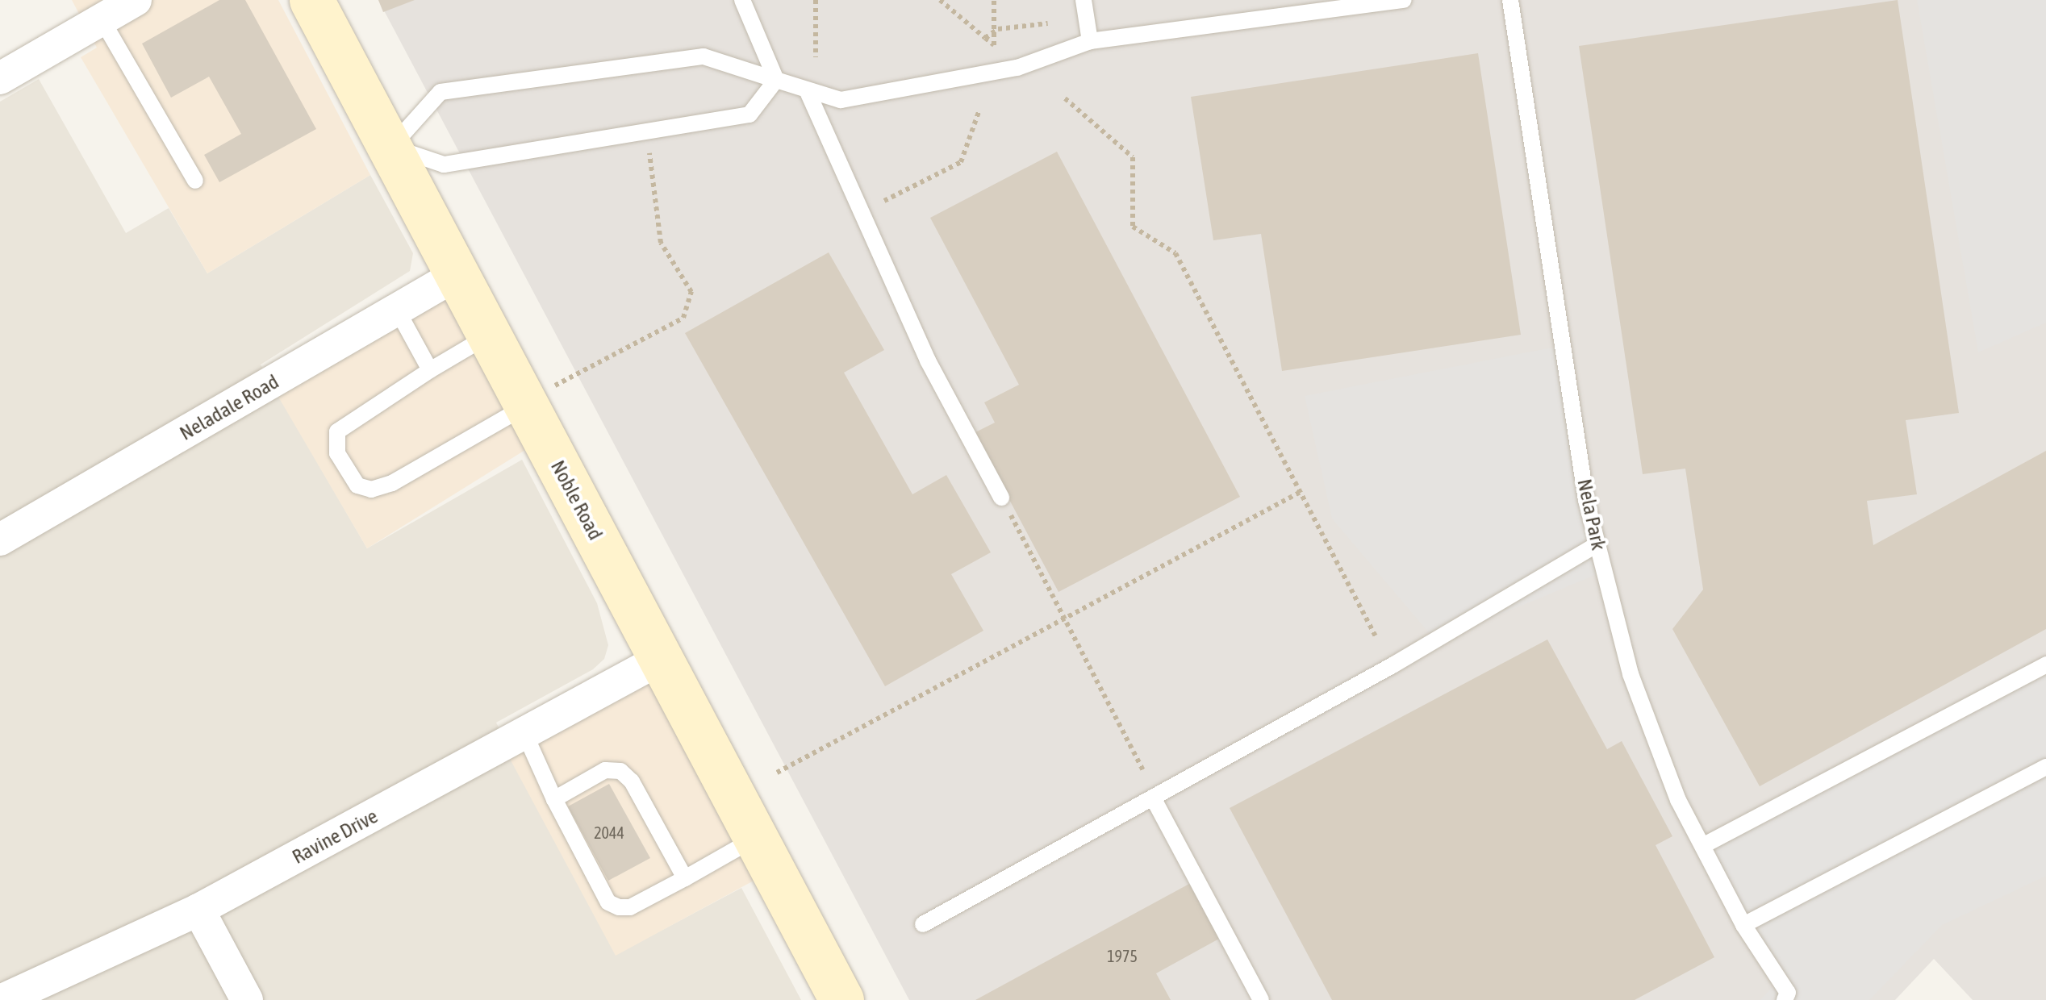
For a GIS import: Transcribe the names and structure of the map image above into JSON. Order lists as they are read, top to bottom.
{
  "streets": {
    "main road": ["Noble Road"],
    "street": ["Neladale Road", "Ravine Drive"],
    "lane": ["Nela Park"]
  },
  "crossings": [
    ["Neladale Road", "Noble Road"],
    ["Noble Road", "Ravine Drive"]
  ],
  "house_numbers": ["2044", "1975"]
}
